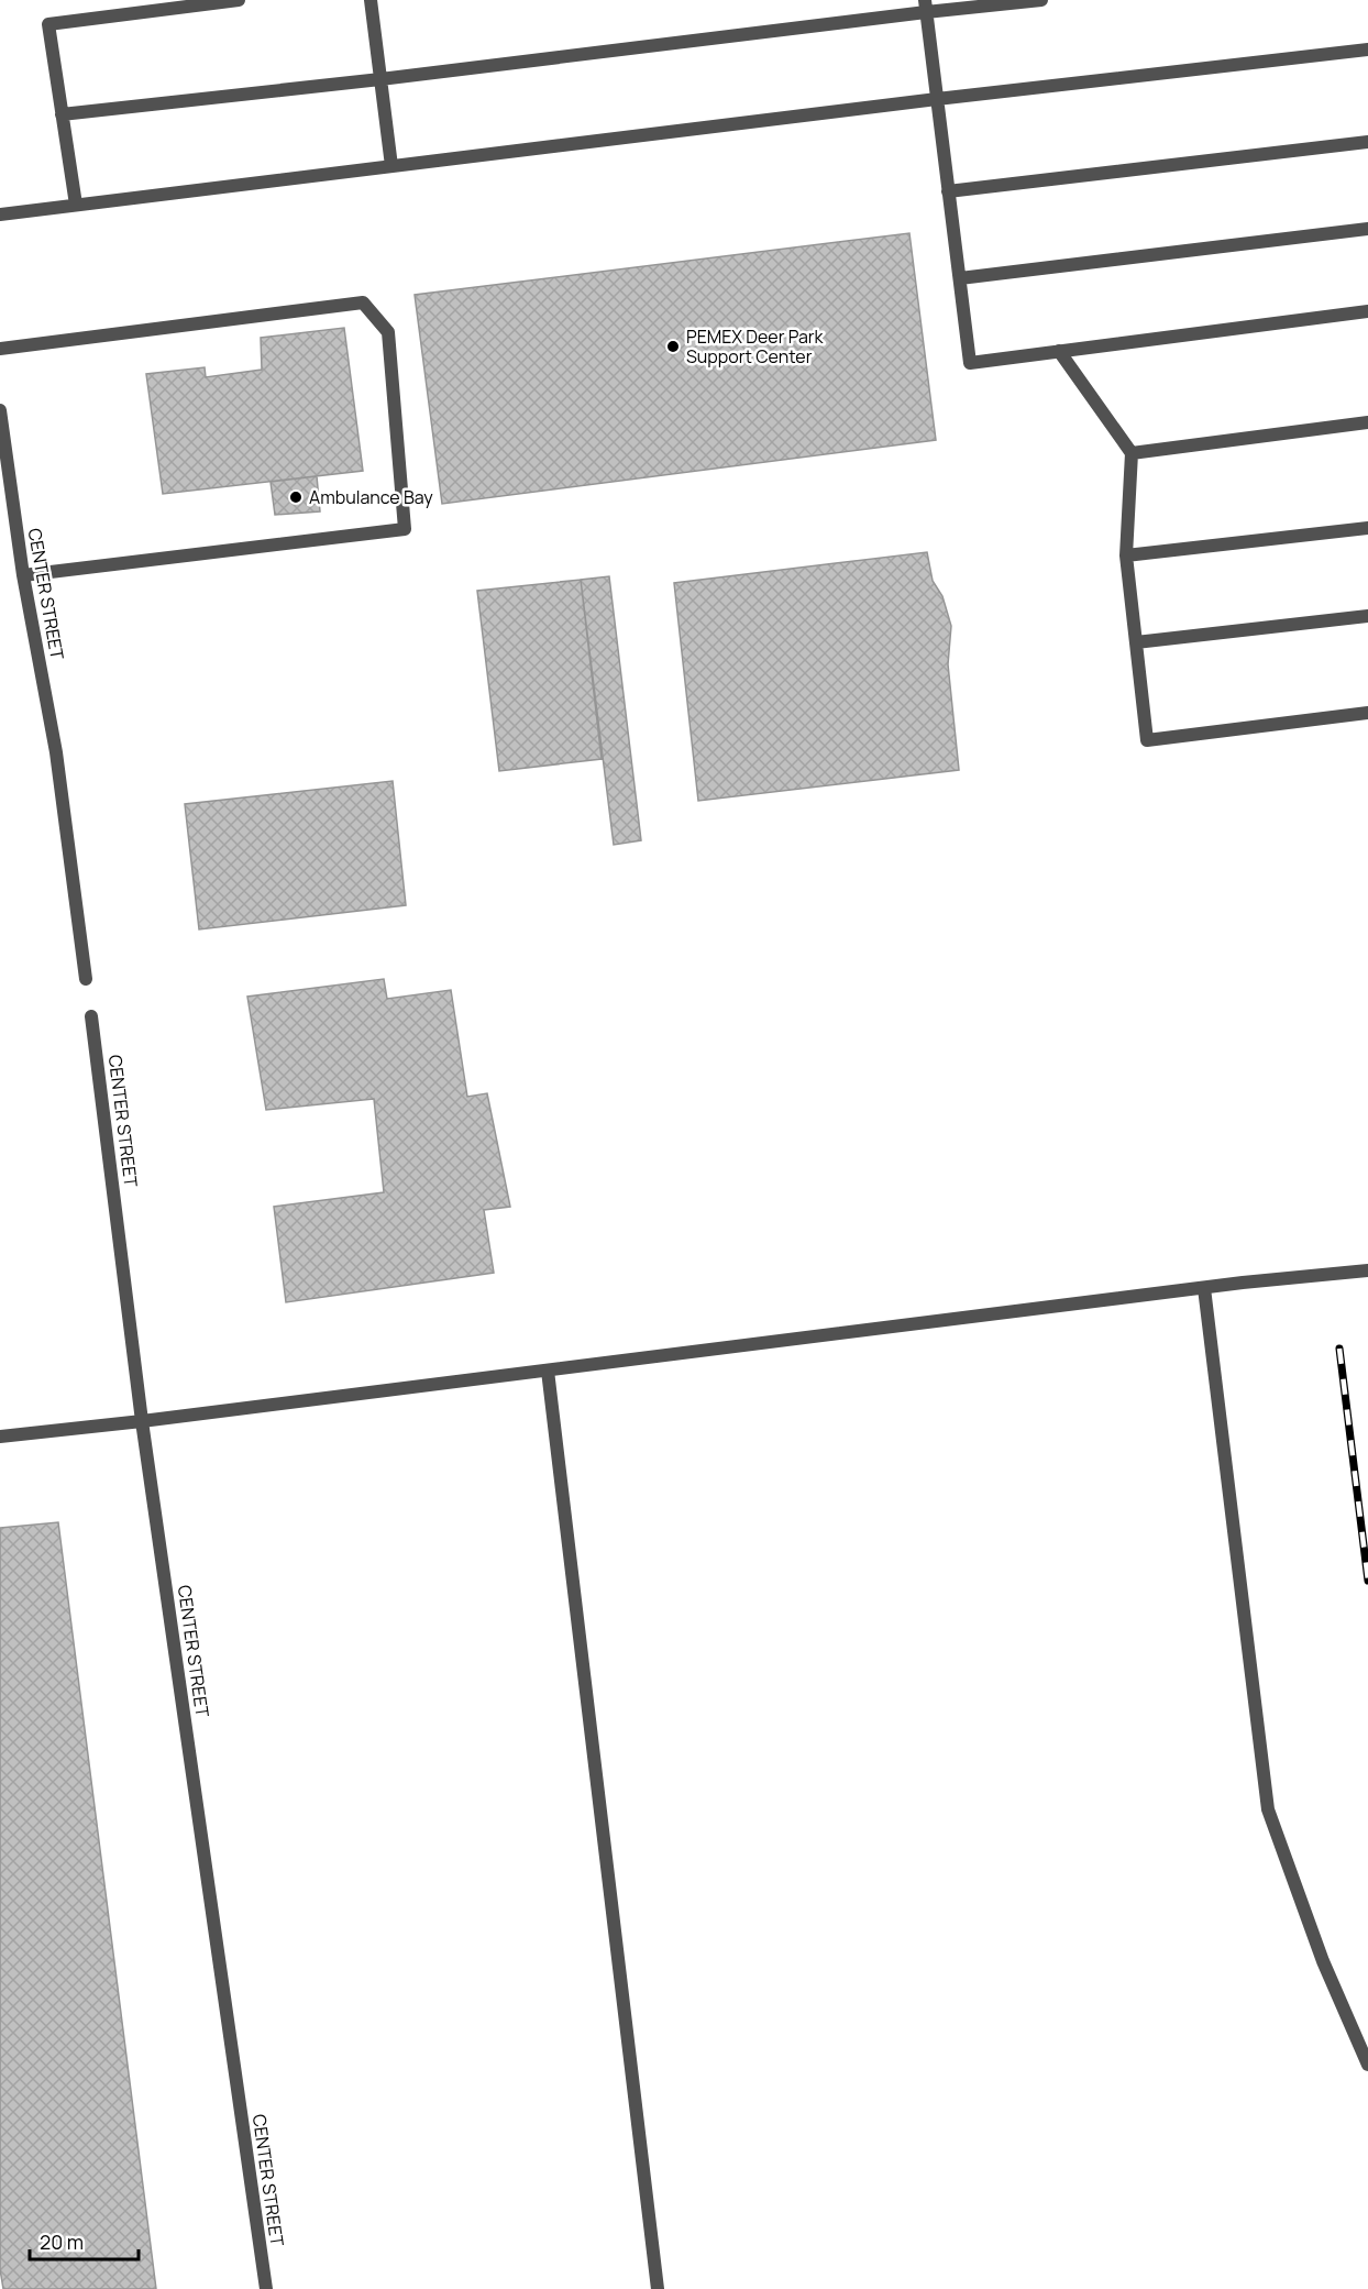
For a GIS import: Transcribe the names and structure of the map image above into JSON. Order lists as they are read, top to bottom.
{
  "streets": {
    "lane": ["CENTER STREET"]
  },
  "places": ["PEMEX Deer Park Support Center", "Ambulance Bay"],
  "scale_bar": "20 m"
}
